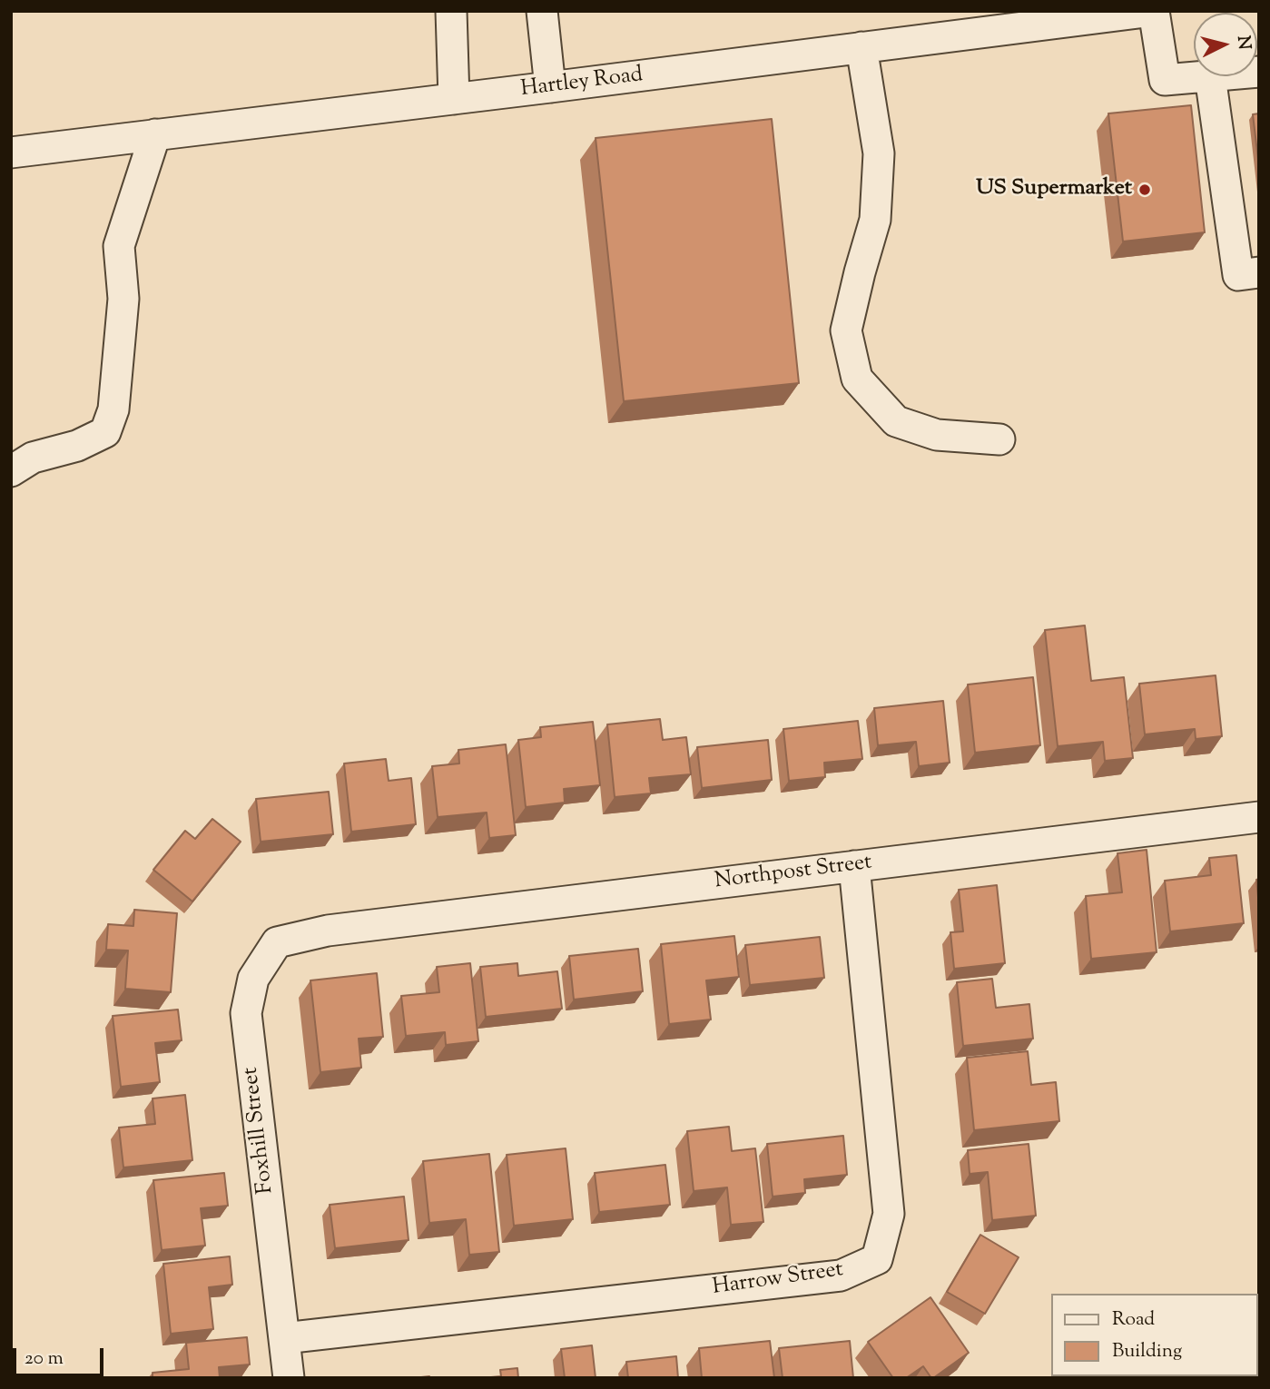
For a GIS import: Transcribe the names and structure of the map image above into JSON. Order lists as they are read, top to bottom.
{
  "streets": {
    "street": [
      "Hartley Road",
      "Northpost Street",
      "Foxhill Street",
      "Harrow Street"
    ]
  },
  "crossings": [
    ["Northpost Street", "Foxhill Street"],
    ["Northpost Street", "Harrow Street"],
    ["Foxhill Street", "Harrow Street"]
  ],
  "places": ["US Supermarket"],
  "legend": ["Road", "Building"],
  "scale_bar": "20 m",
  "north": "right"
}
